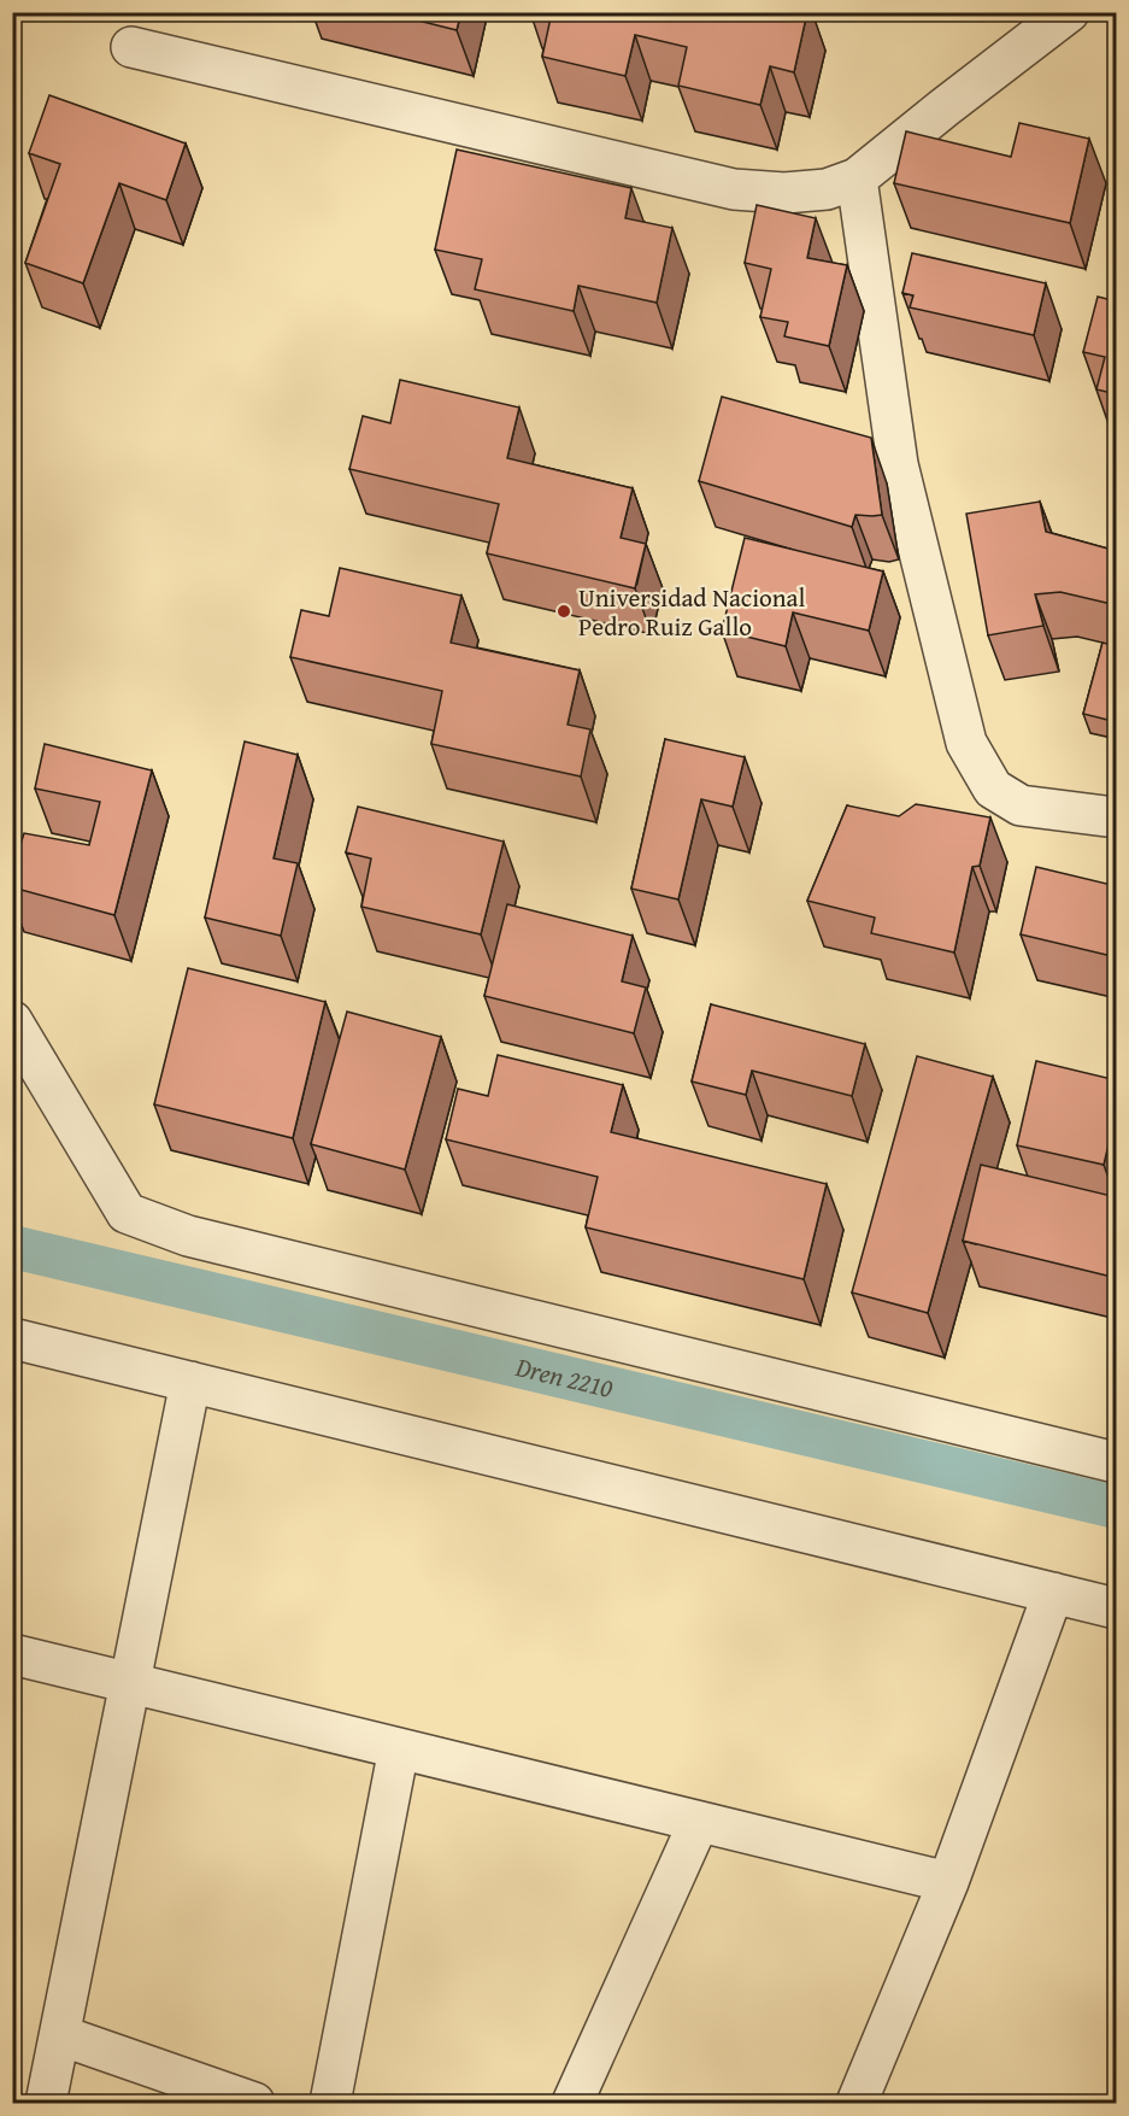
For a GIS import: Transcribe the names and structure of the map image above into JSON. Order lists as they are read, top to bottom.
{
  "water": ["Dren 2210"],
  "places": ["Universidad Nacional Pedro Ruiz Gallo"]
}
